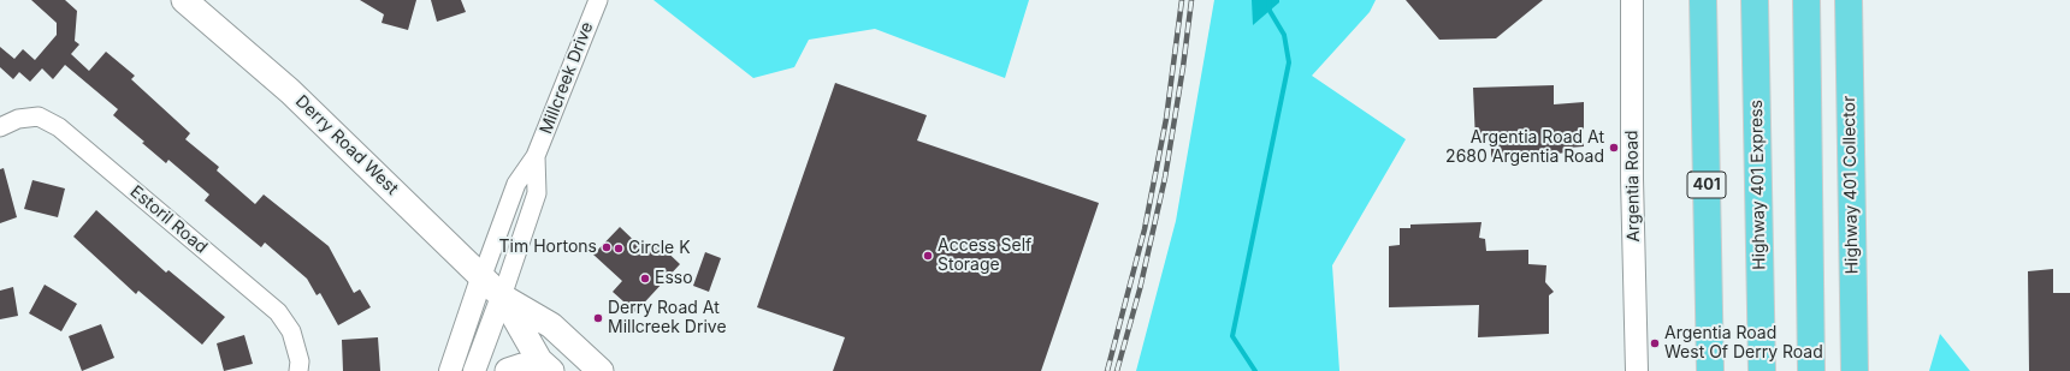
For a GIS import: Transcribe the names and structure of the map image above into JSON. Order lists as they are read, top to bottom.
{
  "streets": {
    "highway": ["401", "Highway 401 Express", "Highway 401 Collector"],
    "main road": ["Derry Road West"],
    "street": ["Millcreek Drive", "Argentia Road", "Estoril Road"]
  },
  "crossings": [
    ["Millcreek Drive", "Derry Road West"]
  ],
  "places": [
    "Argentia Road At 2680 Argentia Road",
    "Tim Hortons",
    "Circle K",
    "Access Self Storage",
    "Esso",
    "Derry Road At Millcreek Drive",
    "Argentia Road West Of Derry Road"
  ]
}
